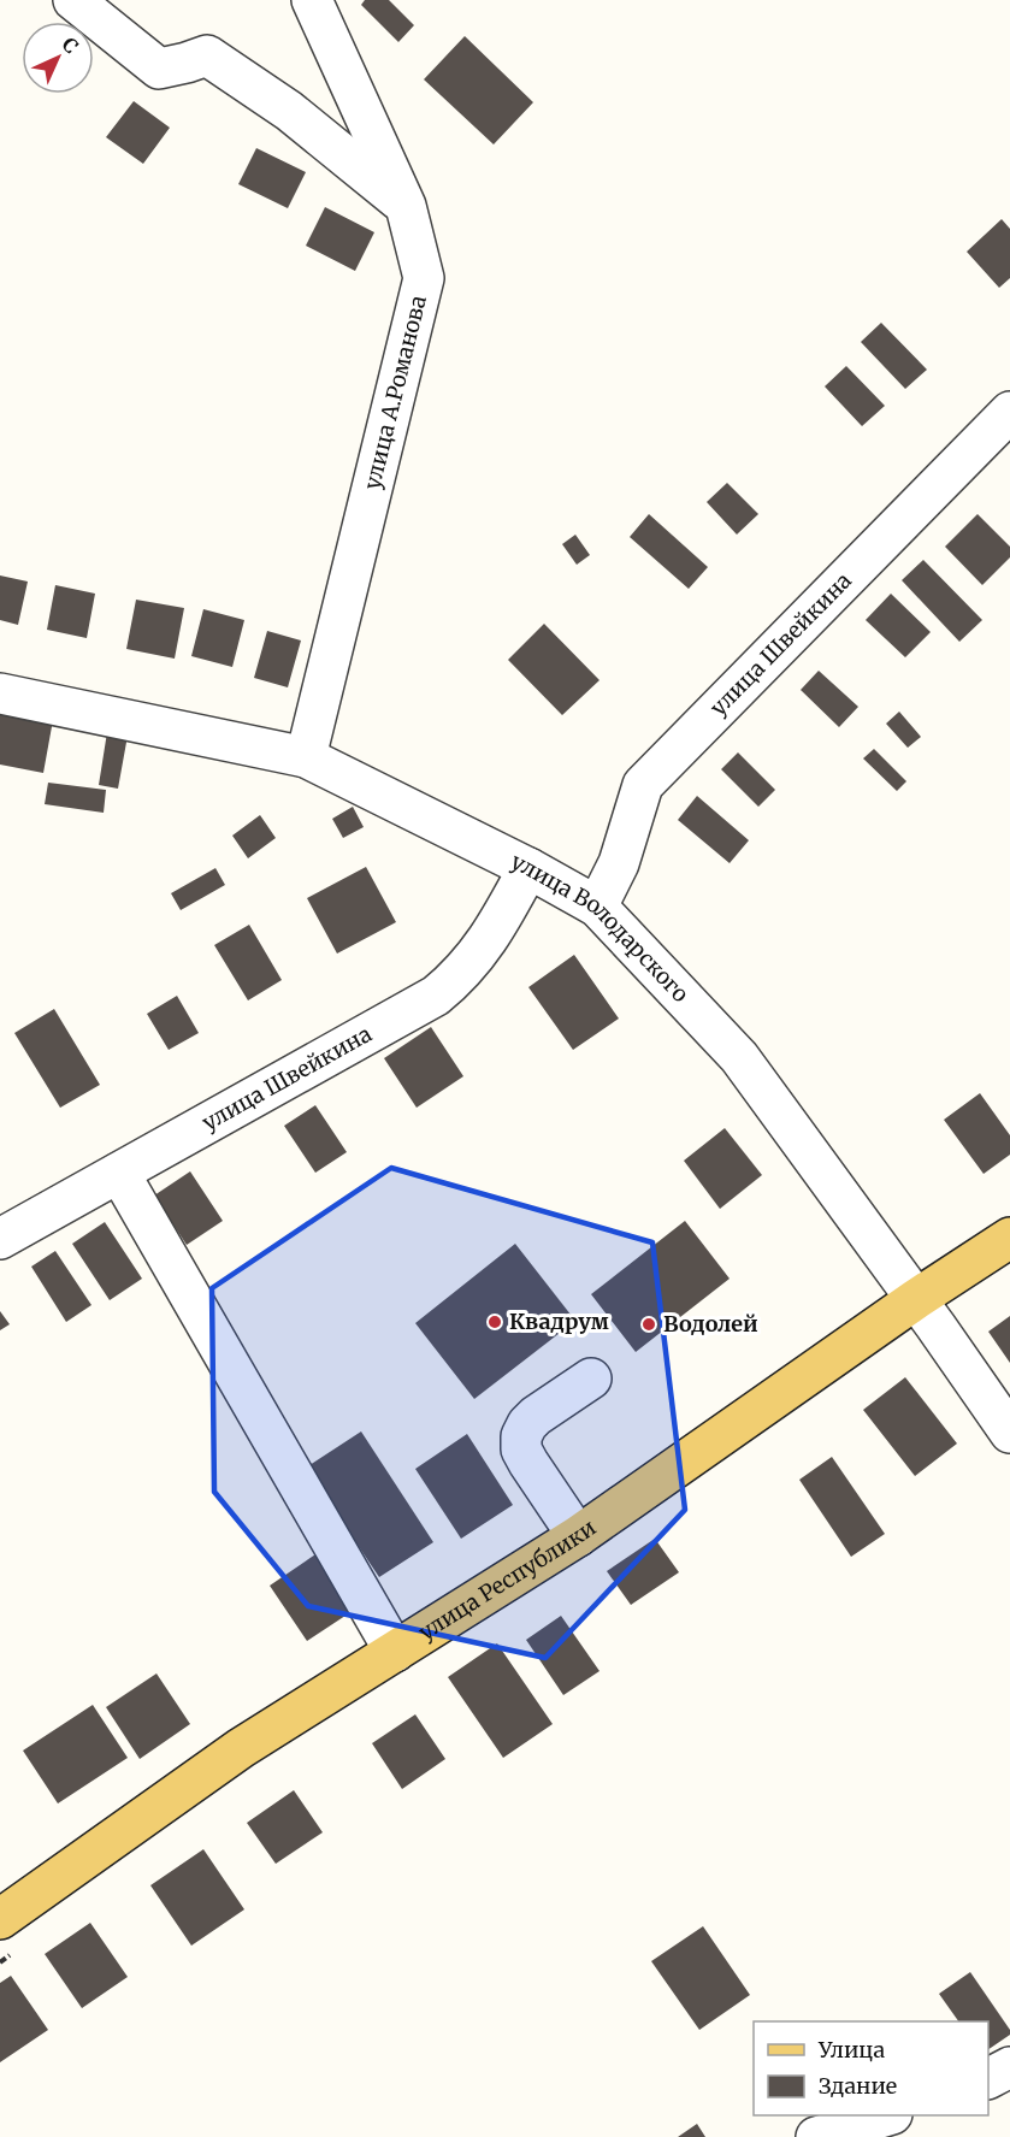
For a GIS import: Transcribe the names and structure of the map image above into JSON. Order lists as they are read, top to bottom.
{
  "streets": {
    "main road": ["улица Республики"],
    "street": ["улица А.Романова", "улица Швейкина", "улица Володарского"]
  },
  "crossings": [
    ["улица А.Романова", "улица Володарского"],
    ["улица Швейкина", "улица Володарского"],
    ["улица Володарского", "улица Республики"]
  ],
  "places": ["Квадрум", "Водолей"],
  "legend": ["Улица", "Здание"],
  "north": "top right"
}
